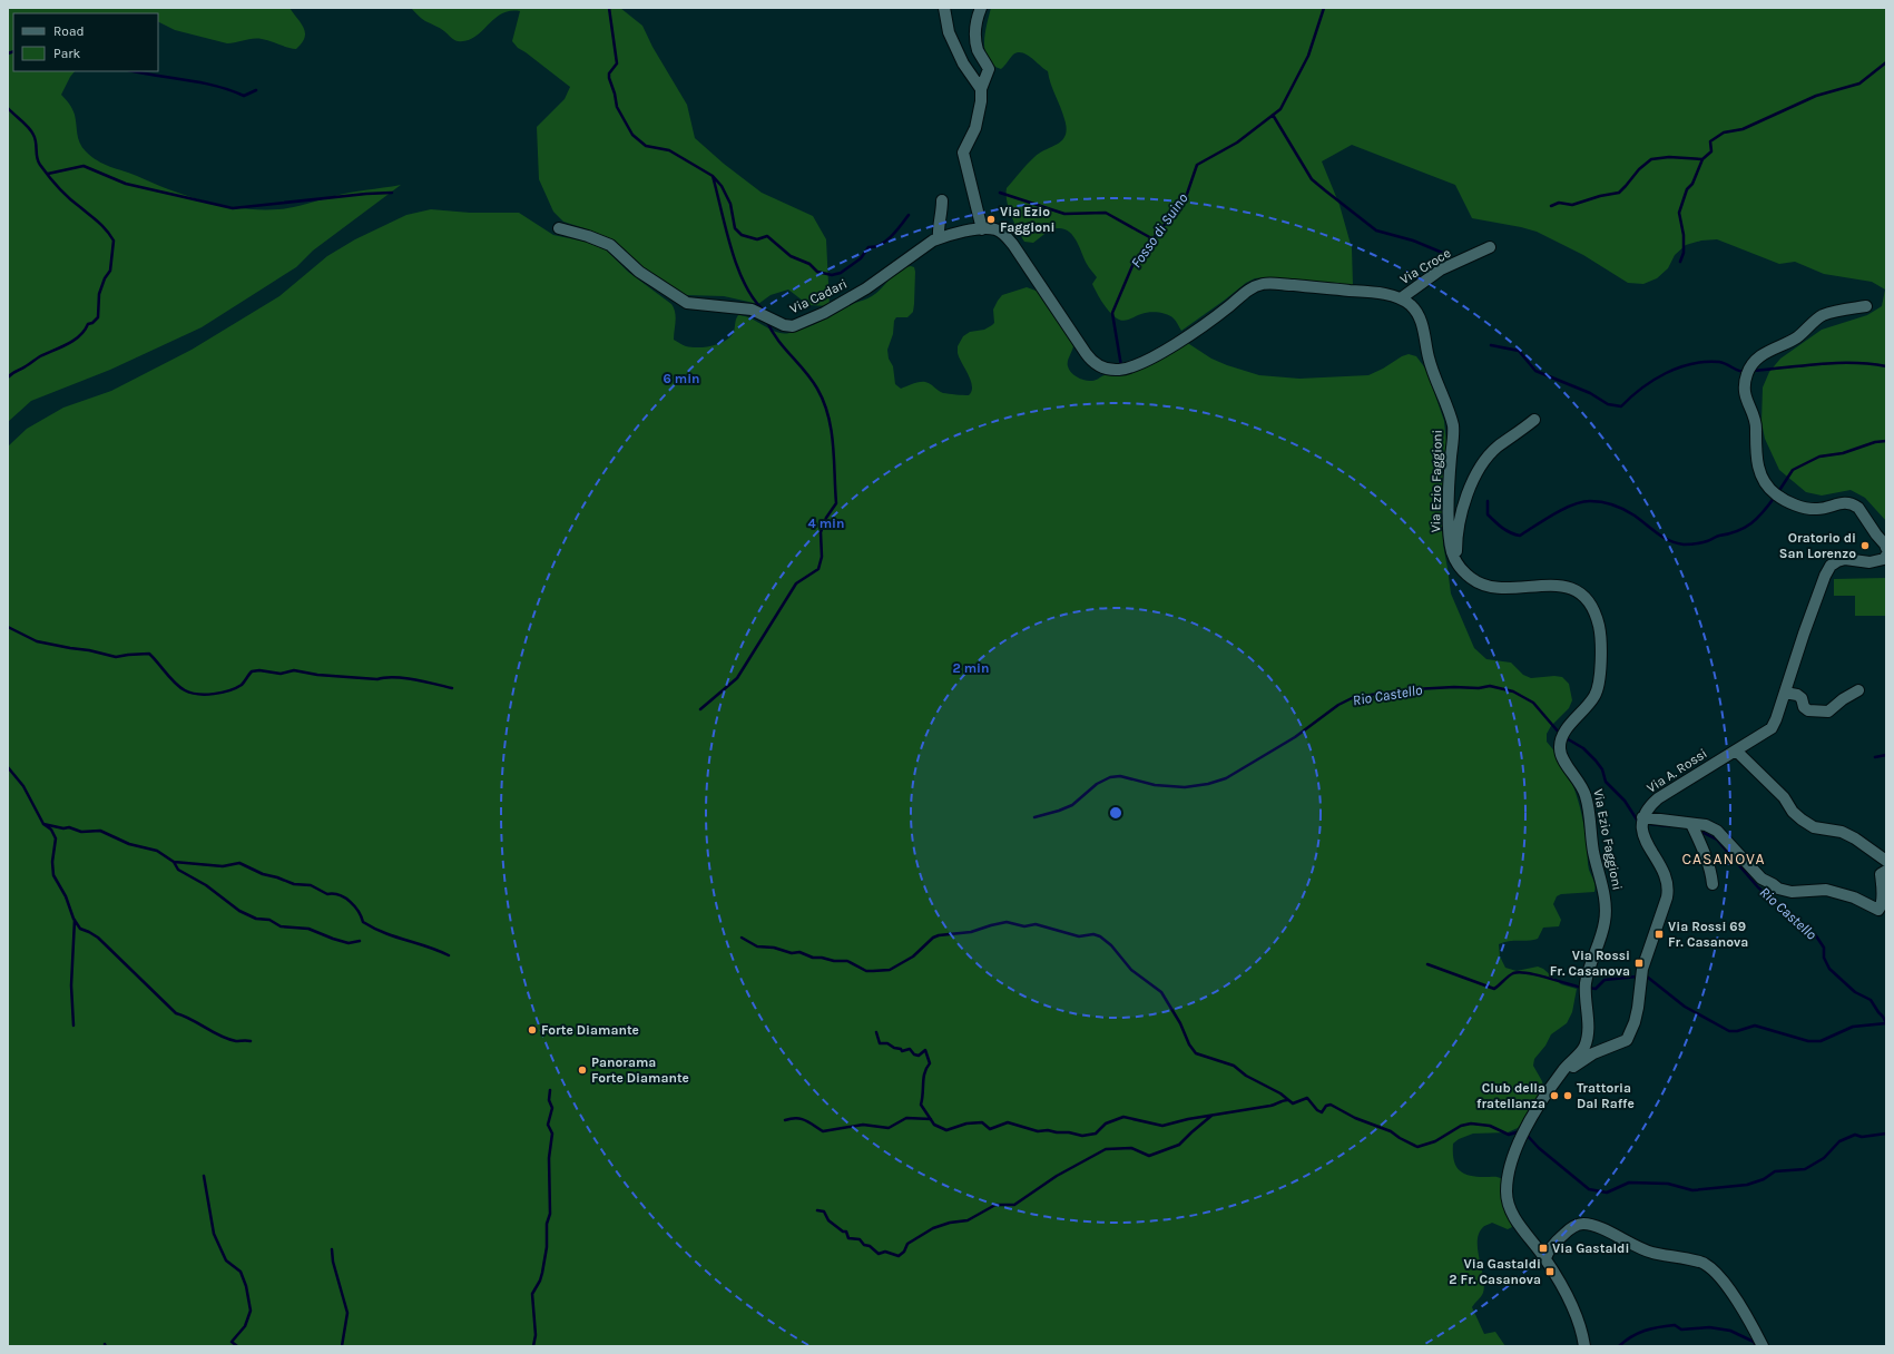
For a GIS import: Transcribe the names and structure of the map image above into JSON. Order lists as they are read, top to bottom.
{
  "streets": {
    "street": [
      "Via Croce",
      "Via Cadari",
      "Via Ezio Faggioni",
      "Via A. Rossi"
    ]
  },
  "crossings": [
    ["Via Croce", "Via Ezio Faggioni"]
  ],
  "districts": ["CASANOVA"],
  "water": ["Fosso di Suino", "Rio Castello"],
  "places": {
    "other": [
      "Via Ezio Faggioni",
      "Oratorio di San Lorenzo",
      "Forte Diamante",
      "Panorama Forte Diamante",
      "Club della fratellanza",
      "Trattoria Dal Raffe"
    ],
    "transit": [
      "Via Rossi 69 Fr. Casanova",
      "Via Rossi Fr. Casanova",
      "Via Gastaldi",
      "Via Gastaldi 2 Fr. Casanova"
    ]
  },
  "legend": ["Road", "Park"],
  "rings": ["6 min", "4 min", "2 min"]
}
